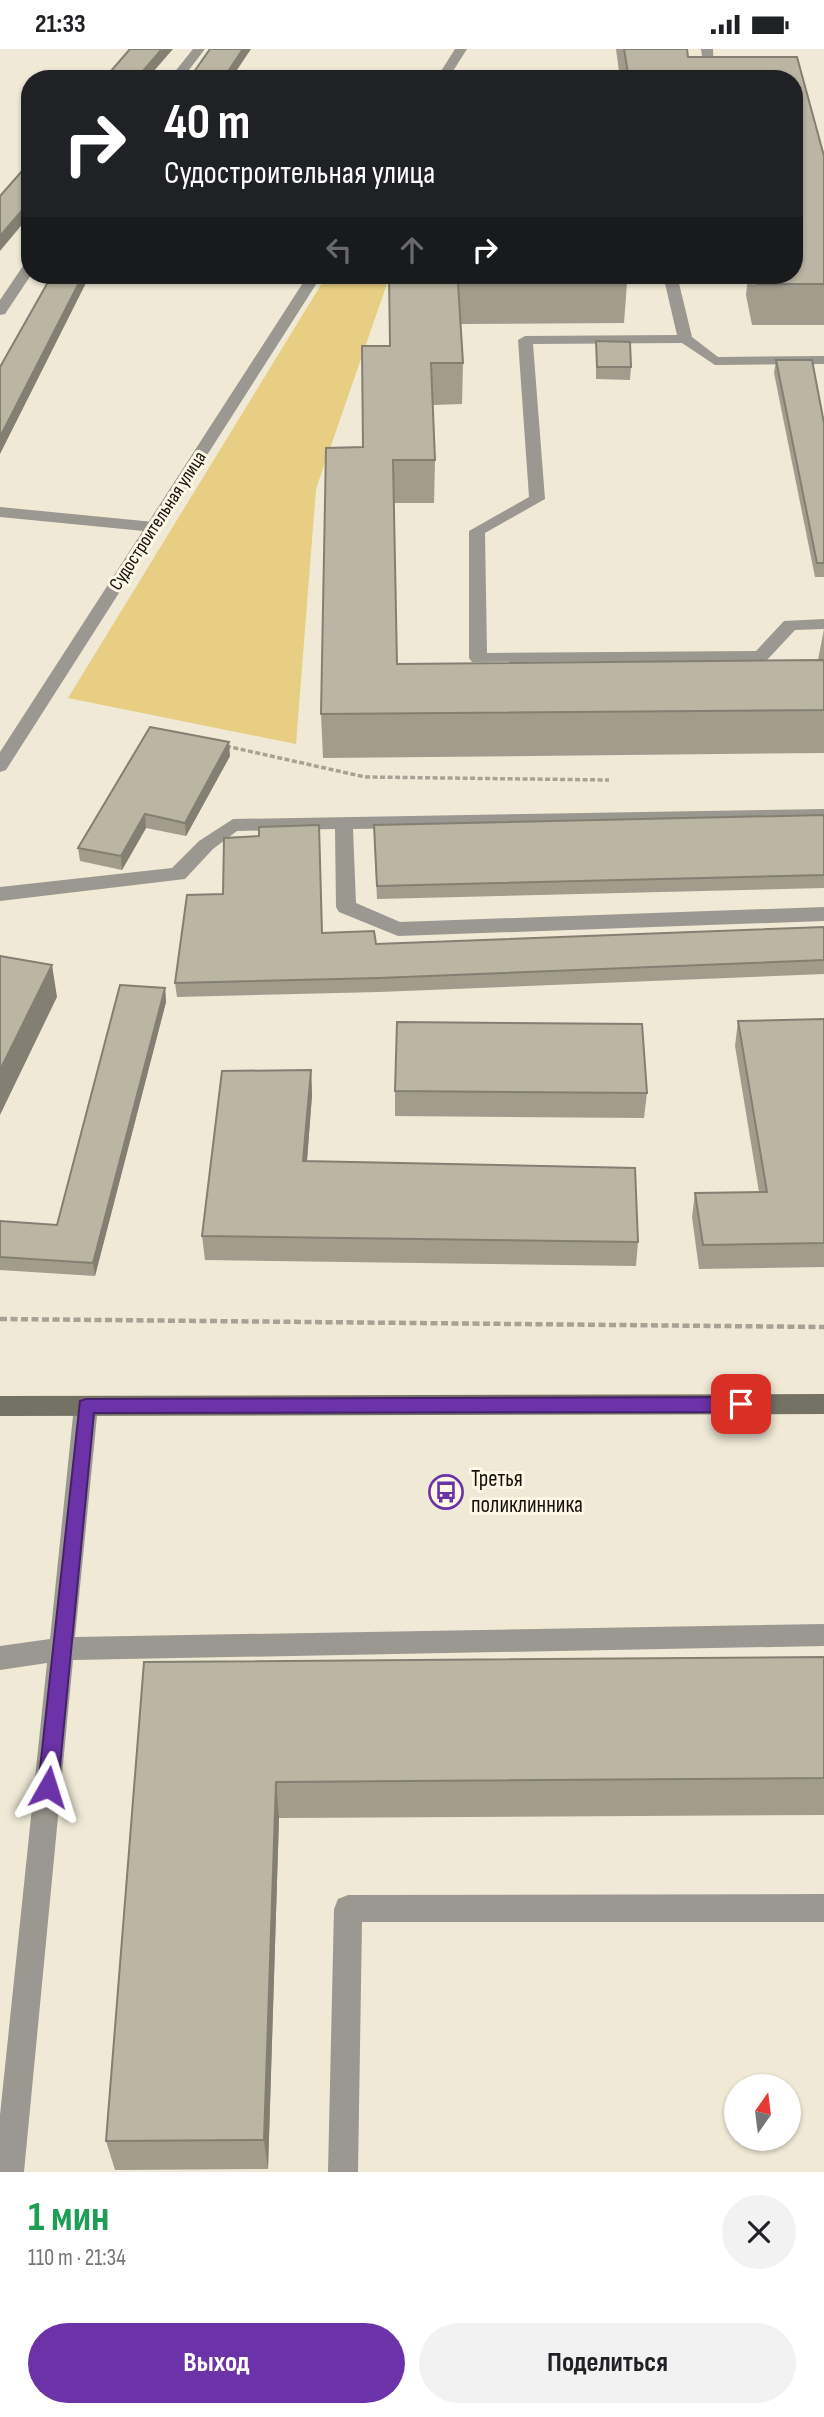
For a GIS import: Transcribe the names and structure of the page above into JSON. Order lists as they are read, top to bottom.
{
  "streets": {
    "street": ["Судостроительная улица"]
  },
  "places": {
    "bus stop": ["Третья поликлинника"]
  },
  "north": "top",
  "page": {
    "status": "21:33",
    "turn": ["40 m", "Судостроительная улица"],
    "heading": ["1 мин", "110 m · 21:34"],
    "buttons": ["Выход", "Поделиться"]
  }
}
